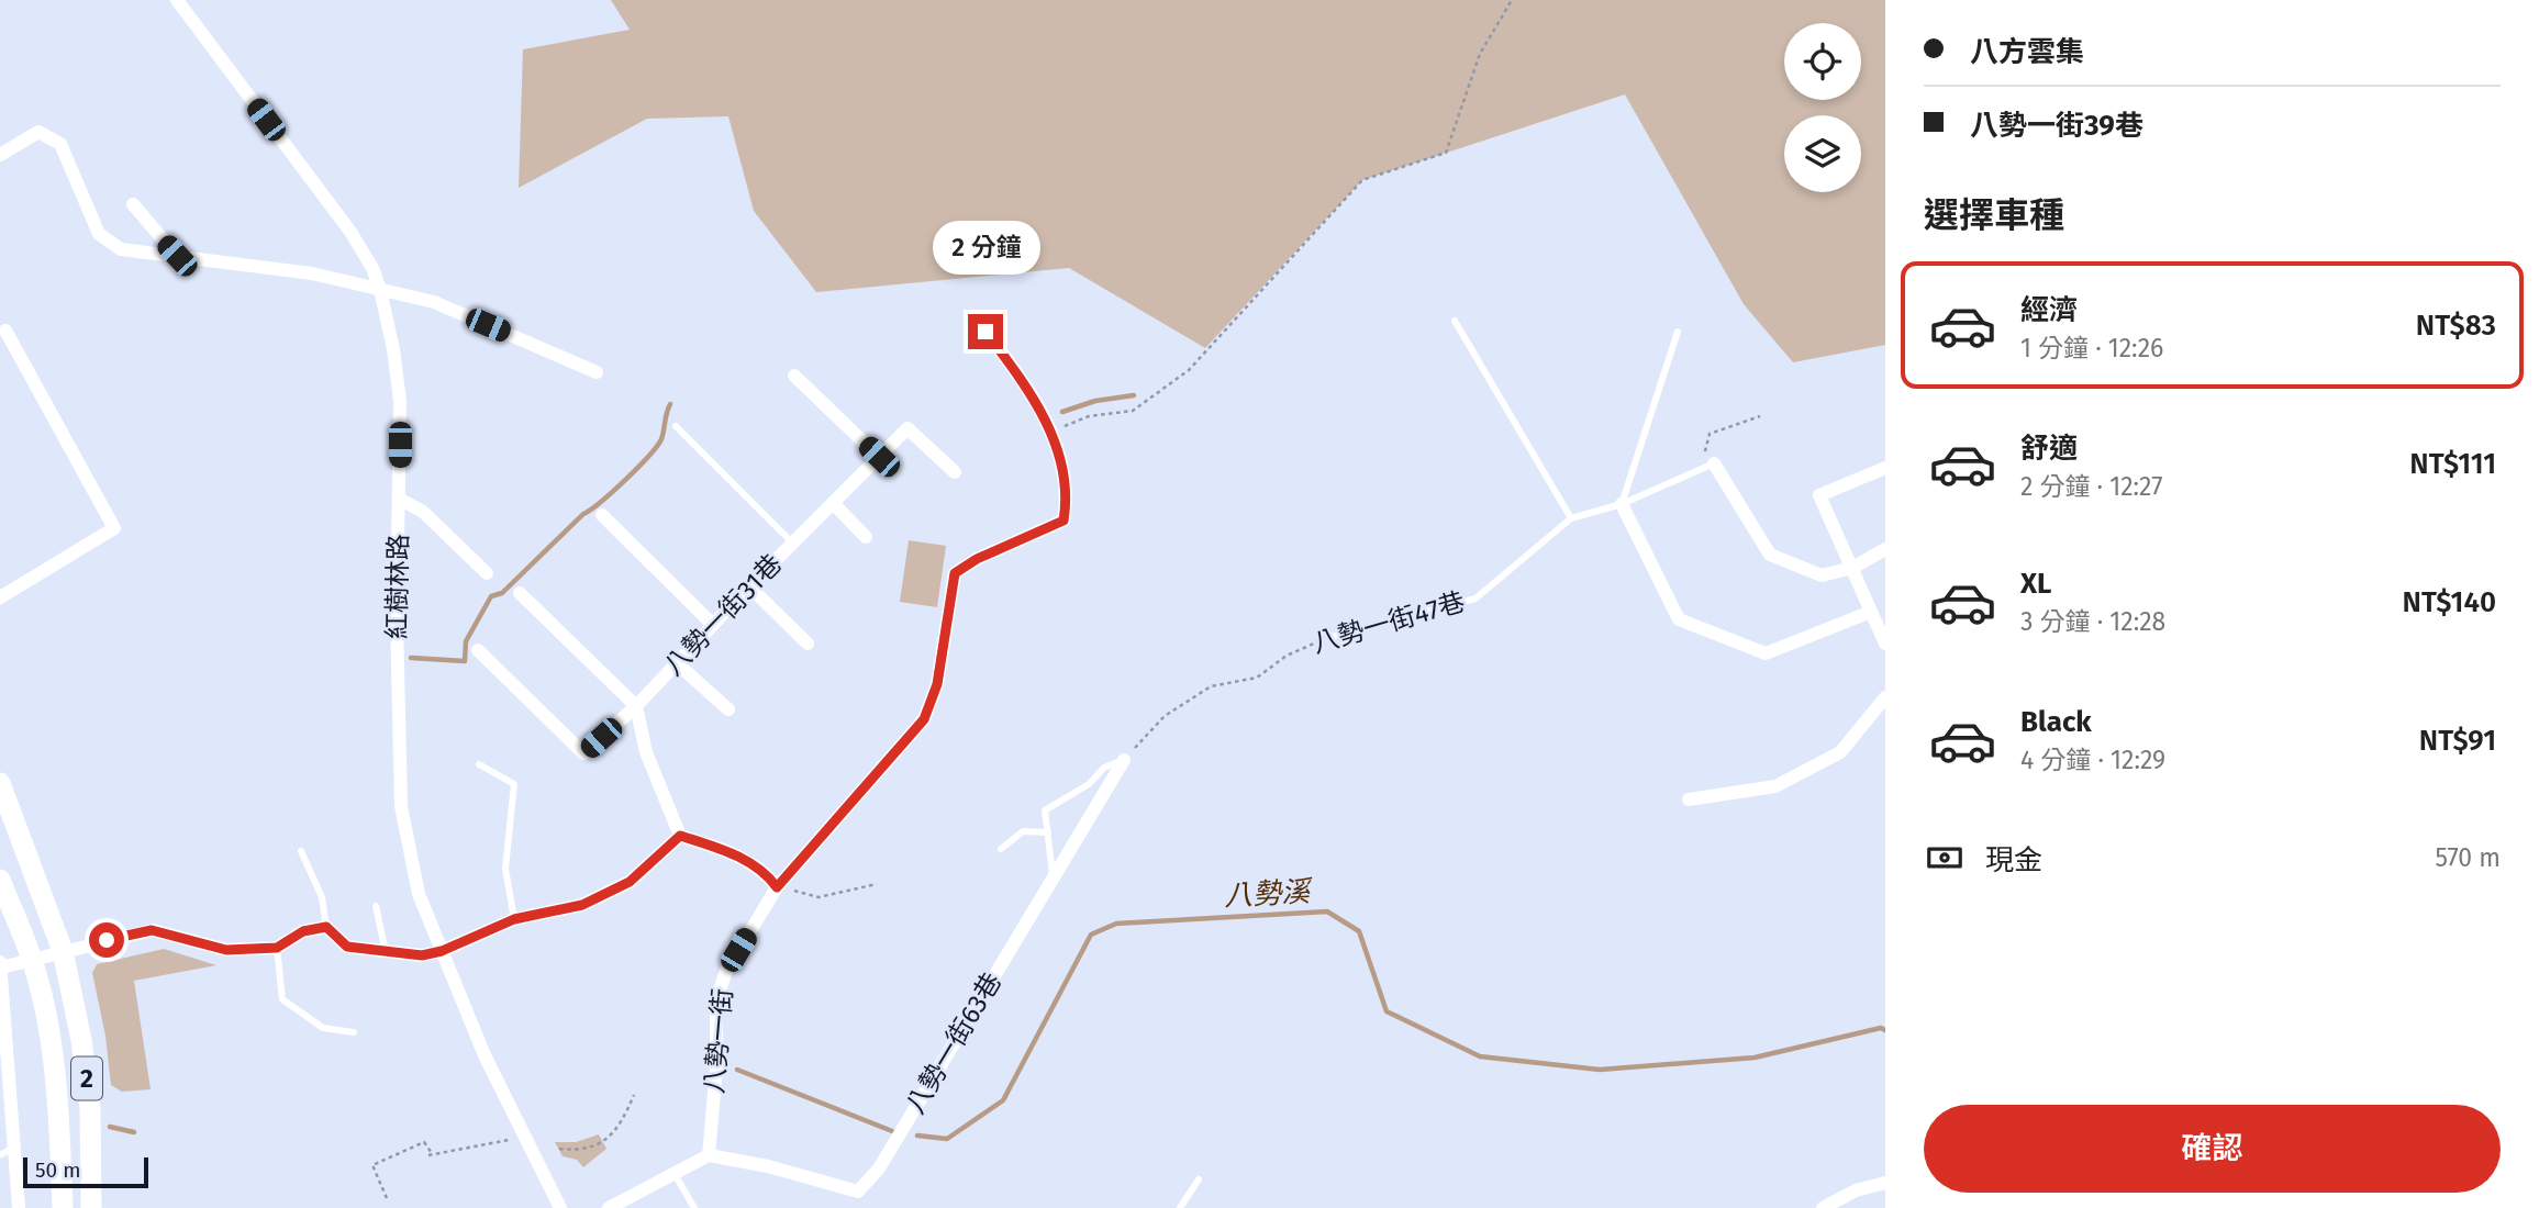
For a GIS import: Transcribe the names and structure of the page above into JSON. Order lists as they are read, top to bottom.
{
  "streets": {
    "main road": ["2"],
    "street": [
      "紅樹林路",
      "八勢一街31巷",
      "八勢一街",
      "八勢一街63巷"
    ],
    "lane": ["八勢一街47巷"]
  },
  "crossings": [
    ["八勢一街47巷", "八勢一街63巷"],
    ["八勢一街", "八勢一街63巷"]
  ],
  "water": ["八勢溪"],
  "scale_bar": "50 m",
  "page": {
    "banner": ["八方雲集", "八勢一街39巷"],
    "heading": "選擇車種",
    "bubble": "2 分鐘",
    "list": [
      {
        "name": "經濟",
        "note": "1 分鐘 · 12:26",
        "value": "NT$83"
      },
      {
        "name": "舒適",
        "note": "2 分鐘 · 12:27",
        "value": "NT$111"
      },
      {
        "name": "XL",
        "note": "3 分鐘 · 12:28",
        "value": "NT$140"
      },
      {
        "name": "Black",
        "note": "4 分鐘 · 12:29",
        "value": "NT$91"
      }
    ],
    "pay": ["現金", "570 m"],
    "buttons": "確認",
    "scale": "50 m"
  }
}
